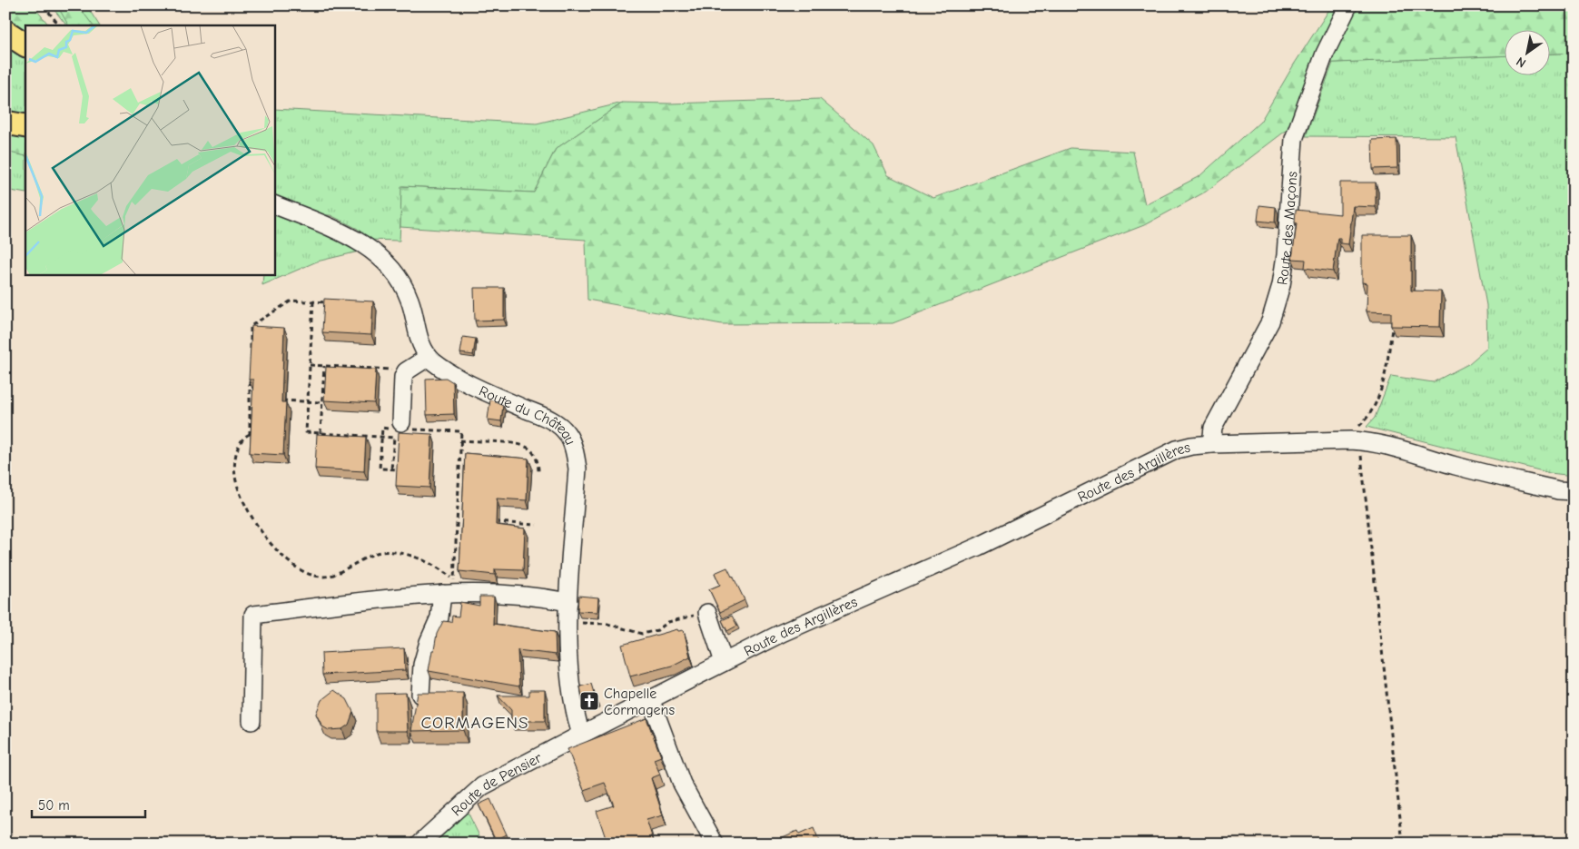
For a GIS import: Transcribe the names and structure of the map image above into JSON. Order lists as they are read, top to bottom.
{
  "streets": {
    "street": [
      "Route des Maçons",
      "Route du Château",
      "Route des Argillères",
      "Route de Pensier"
    ]
  },
  "crossings": [
    ["Route des Maçons", "Route des Argillères"],
    ["Route du Château", "Route des Argillères"],
    ["Route du Château", "Route de Pensier"],
    ["Route des Argillères", "Route de Pensier"]
  ],
  "districts": ["CORMAGENS"],
  "places": {
    "church": ["Chapelle Cormagens"]
  },
  "scale_bar": "50 m",
  "north": "bottom left"
}
